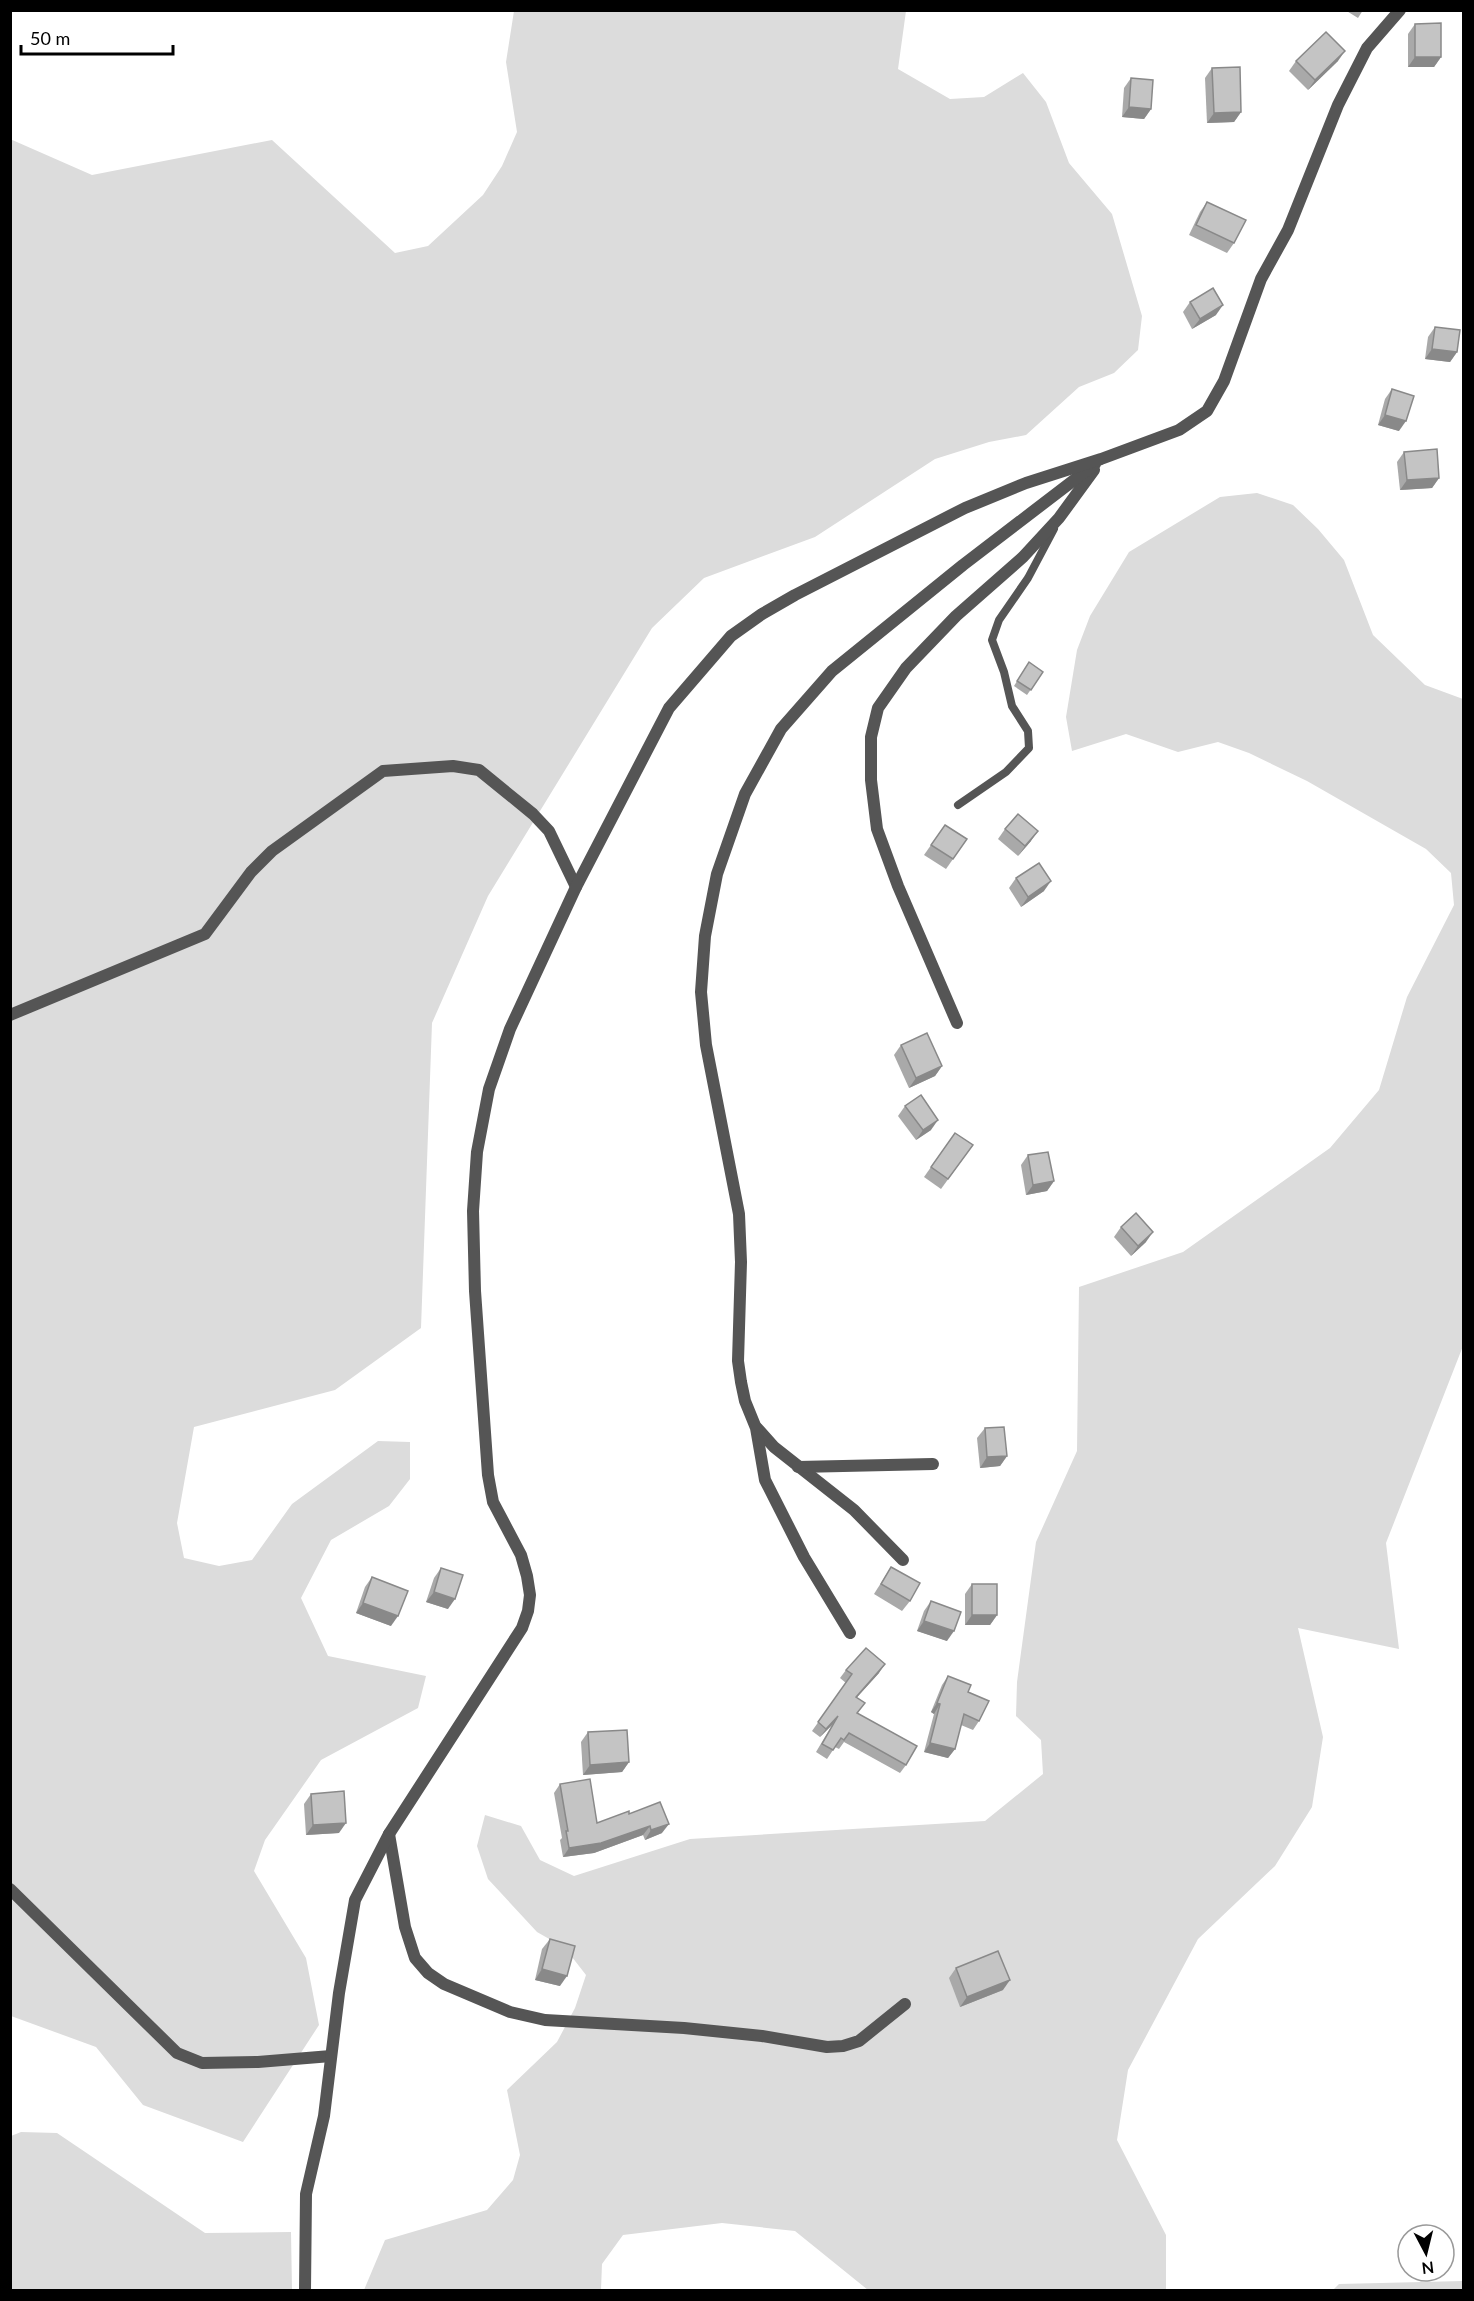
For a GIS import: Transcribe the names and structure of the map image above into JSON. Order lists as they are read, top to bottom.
{
  "scale_bar": "50 m",
  "north": "bottom"
}
